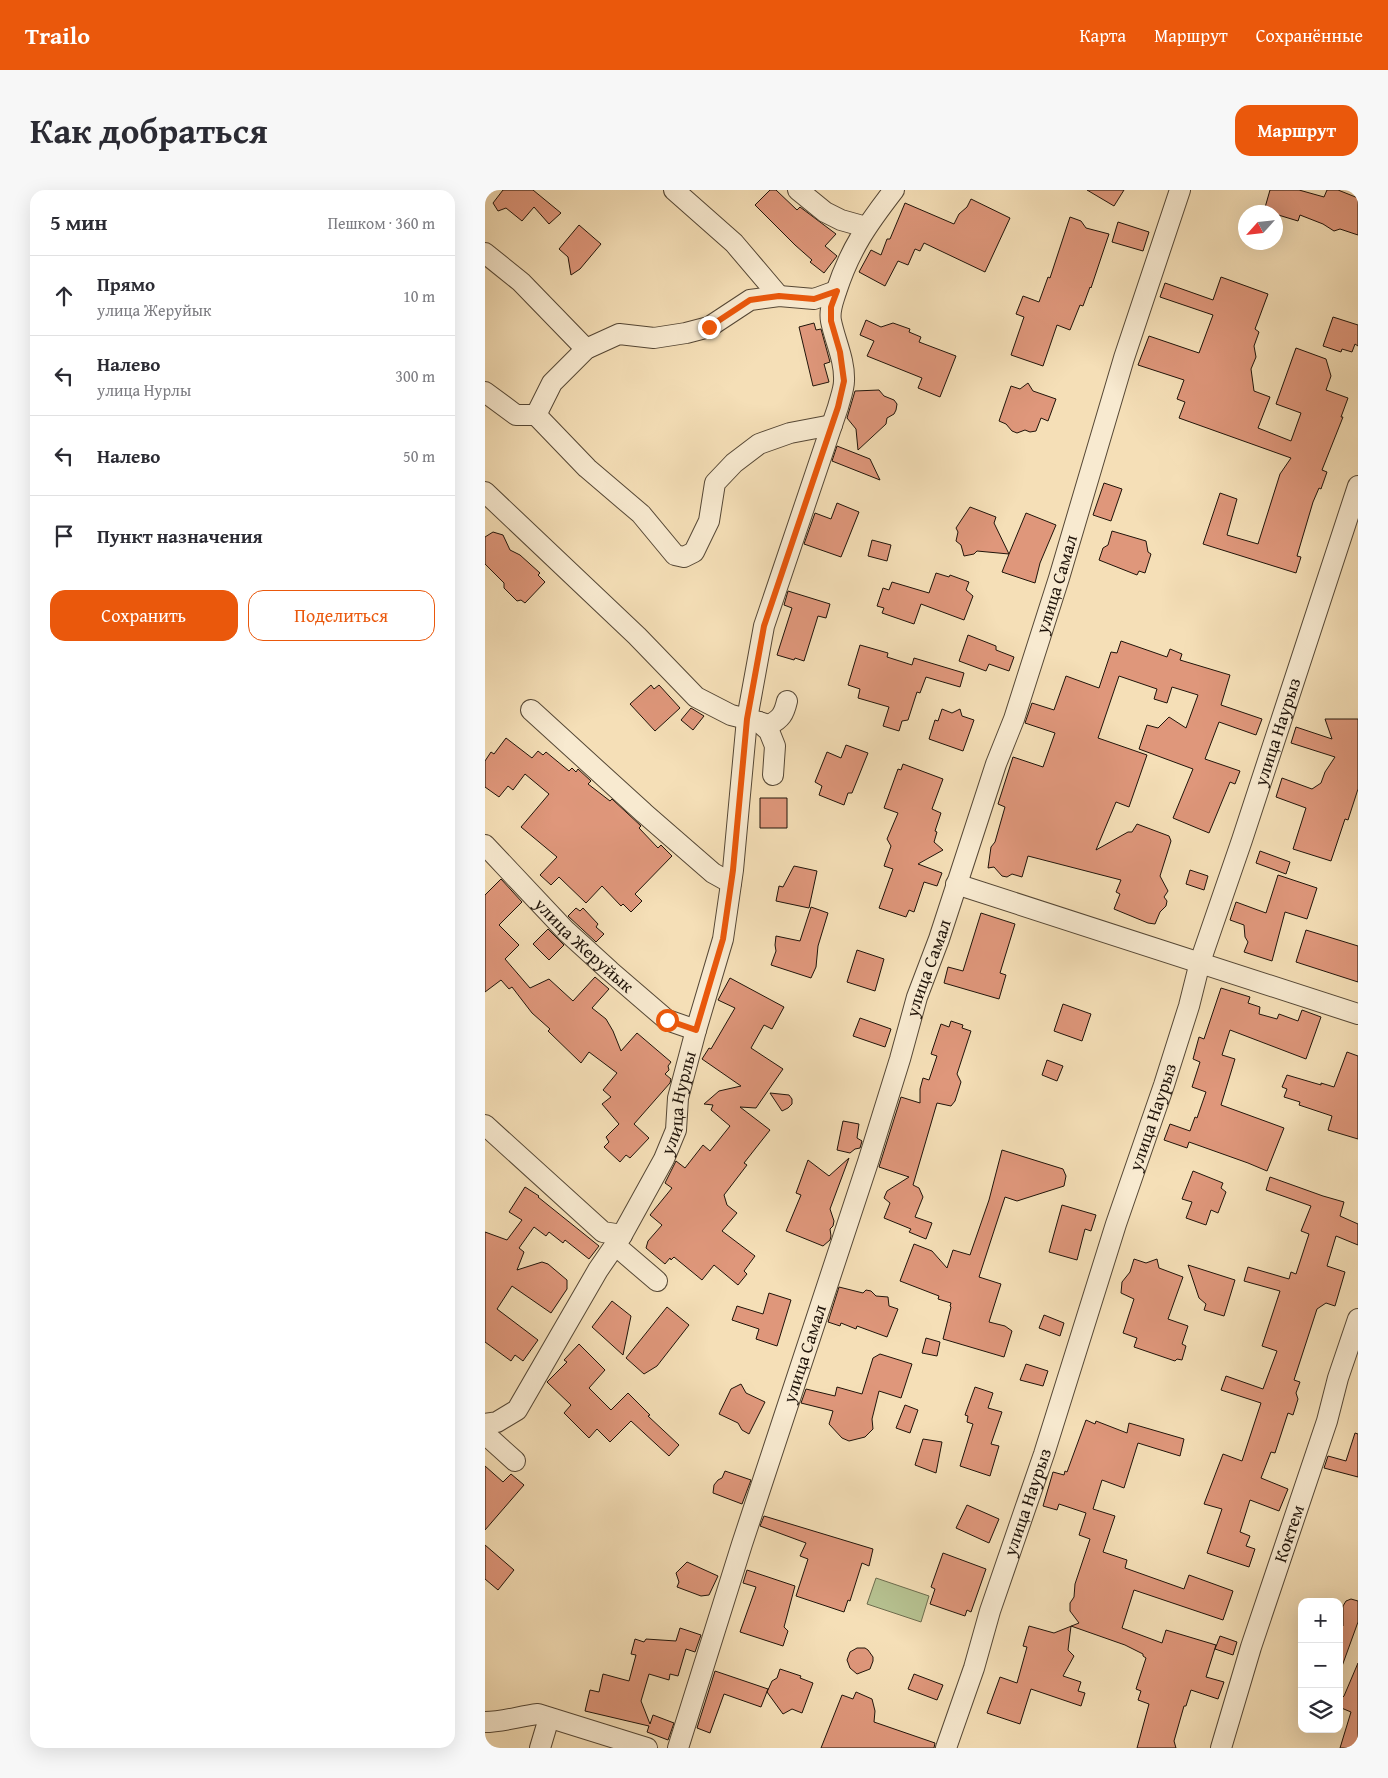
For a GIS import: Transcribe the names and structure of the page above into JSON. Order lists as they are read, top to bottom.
{
  "streets": {
    "street": [
      "улица Самал",
      "улица Наурыз",
      "улица Жеруйык",
      "улица Нурлы",
      "Коктем"
    ]
  },
  "crossings": [
    ["улица Жеруйык", "улица Нурлы"]
  ],
  "north": "bottom left",
  "page": {
    "header": "Trailo",
    "nav": ["Карта", "Маршрут", "Сохранённые"],
    "title": "Как добраться",
    "buttons": [
      "Маршрут",
      ["Сохранить", "Поделиться"]
    ],
    "heading": ["5 мин", "Пешком · 360 m"],
    "list": [
      ["Прямо", "улица Жеруйык", "10 m"],
      ["Налево", "улица Нурлы", "300 m"],
      ["Налево", "50 m"],
      "Пункт назначения"
    ],
    "map_buttons": ["+", "−"]
  }
}
